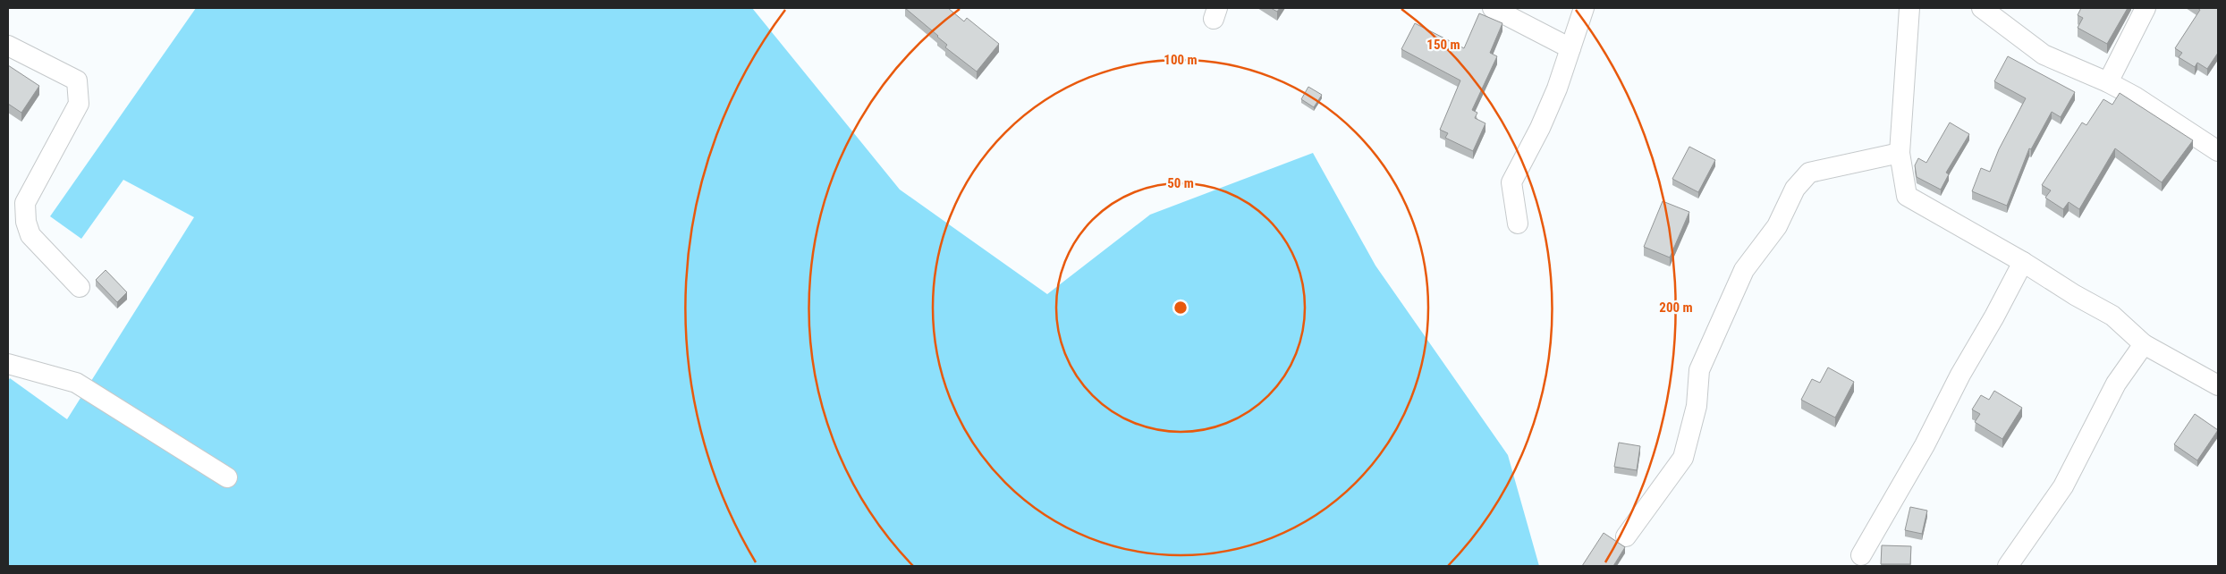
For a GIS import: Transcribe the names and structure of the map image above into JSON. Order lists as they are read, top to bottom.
{
  "rings": [
    "150 m",
    "100 m",
    "50 m",
    "200 m"
  ]
}
